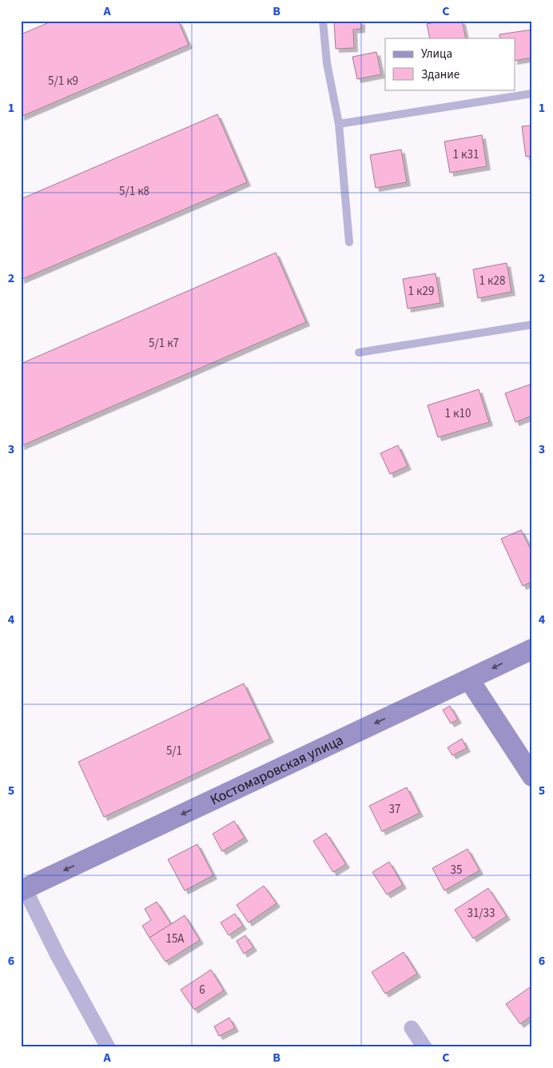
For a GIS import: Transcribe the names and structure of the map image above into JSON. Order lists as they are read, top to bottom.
{
  "streets": {
    "street": ["Костомаровская улица"]
  },
  "one_way": ["Костомаровская улица"],
  "house_numbers": [
    "5/1 к9",
    "1 к31",
    "5/1 к8",
    "1 к28",
    "1 к29",
    "5/1 к7",
    "1 к10",
    "5/1",
    "37",
    "35",
    "31/33",
    "15А",
    "6"
  ],
  "legend": ["Улица", "Здание"],
  "grid": {
    "columns": ["A", "B", "C"],
    "rows": [
      "1",
      "2",
      "3",
      "4",
      "5",
      "6"
    ]
  }
}
